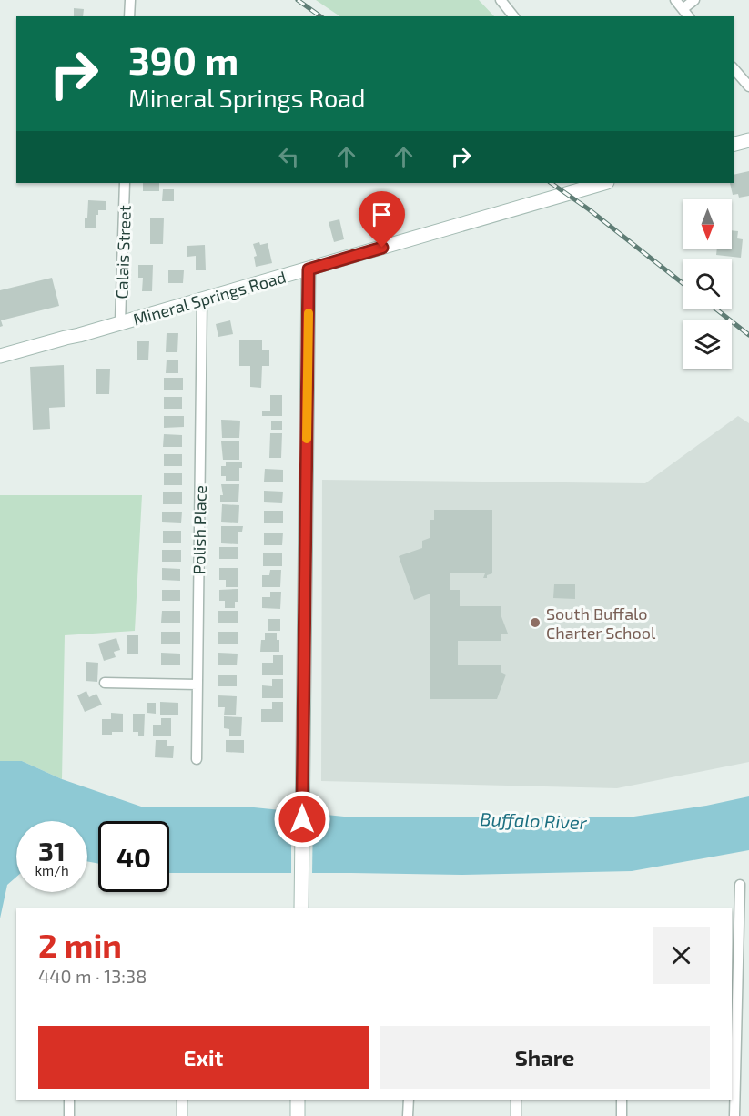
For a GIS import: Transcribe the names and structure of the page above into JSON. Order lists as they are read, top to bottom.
{
  "streets": {
    "street": ["Calais Street", "Mineral Springs Road", "Polish Place"]
  },
  "crossings": [
    ["Calais Street", "Mineral Springs Road"],
    ["Mineral Springs Road", "Polish Place"]
  ],
  "water": ["Buffalo River"],
  "places": ["South Buffalo Charter School"],
  "north": "bottom",
  "page": {
    "turn": ["390 m", "Mineral Springs Road"],
    "speed": "31 km/h",
    "limit": "40",
    "heading": ["2 min", "440 m · 13:38"],
    "buttons": ["Exit", "Share"]
  }
}
